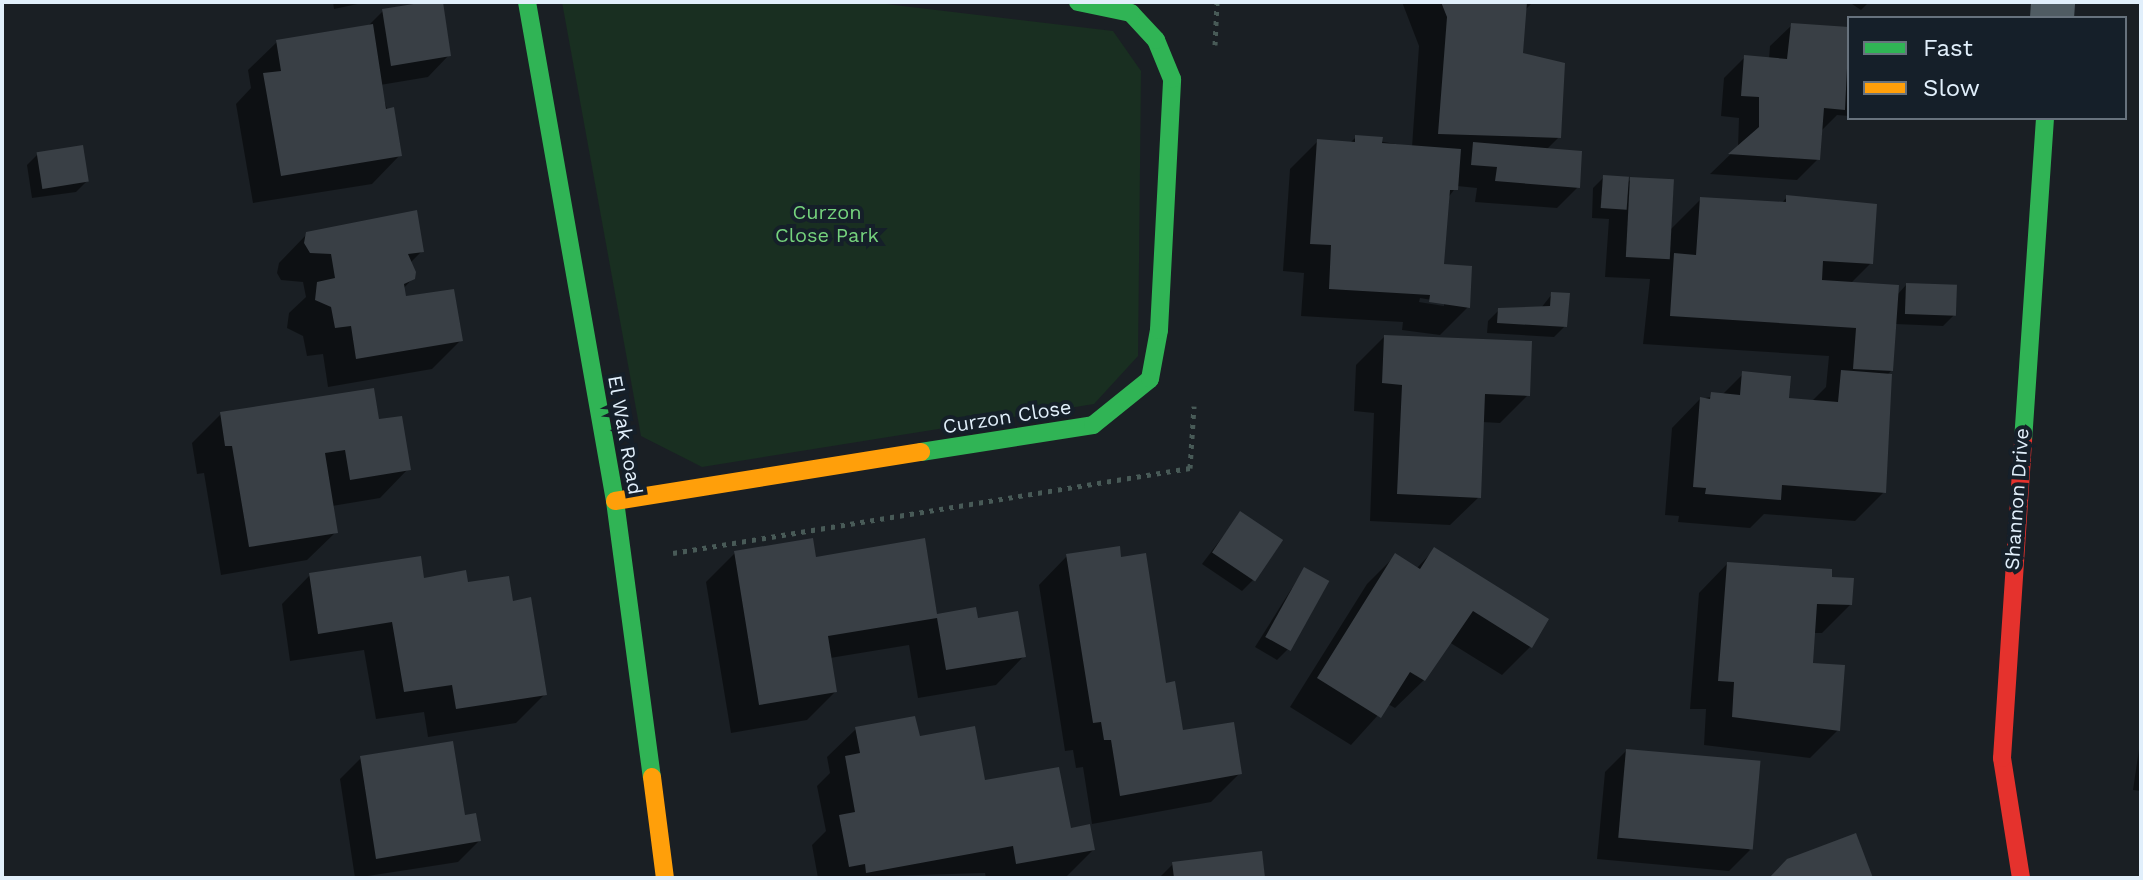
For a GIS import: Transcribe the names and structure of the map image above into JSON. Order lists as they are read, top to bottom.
{
  "streets": {
    "street": ["Curzon Close", "El Wak Road", "Shannon Drive"]
  },
  "crossings": [
    ["Curzon Close", "El Wak Road"]
  ],
  "parks": ["Curzon Close Park"],
  "legend": ["Fast", "Slow"]
}
